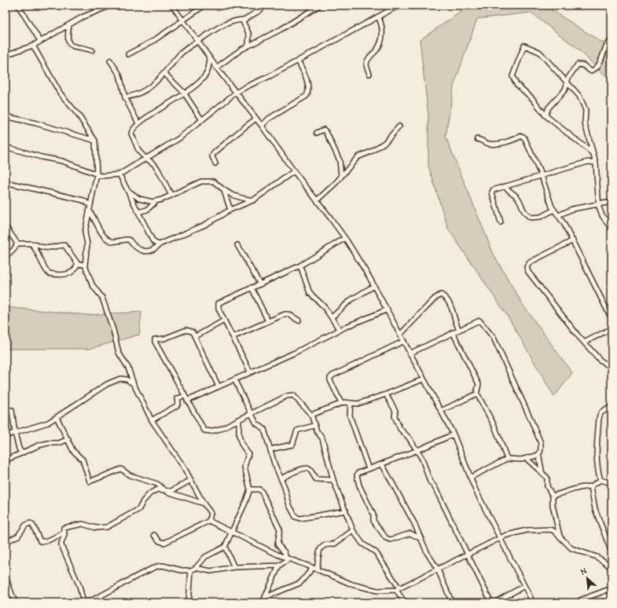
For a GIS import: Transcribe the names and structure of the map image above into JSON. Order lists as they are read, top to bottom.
{
  "north": "top left"
}
